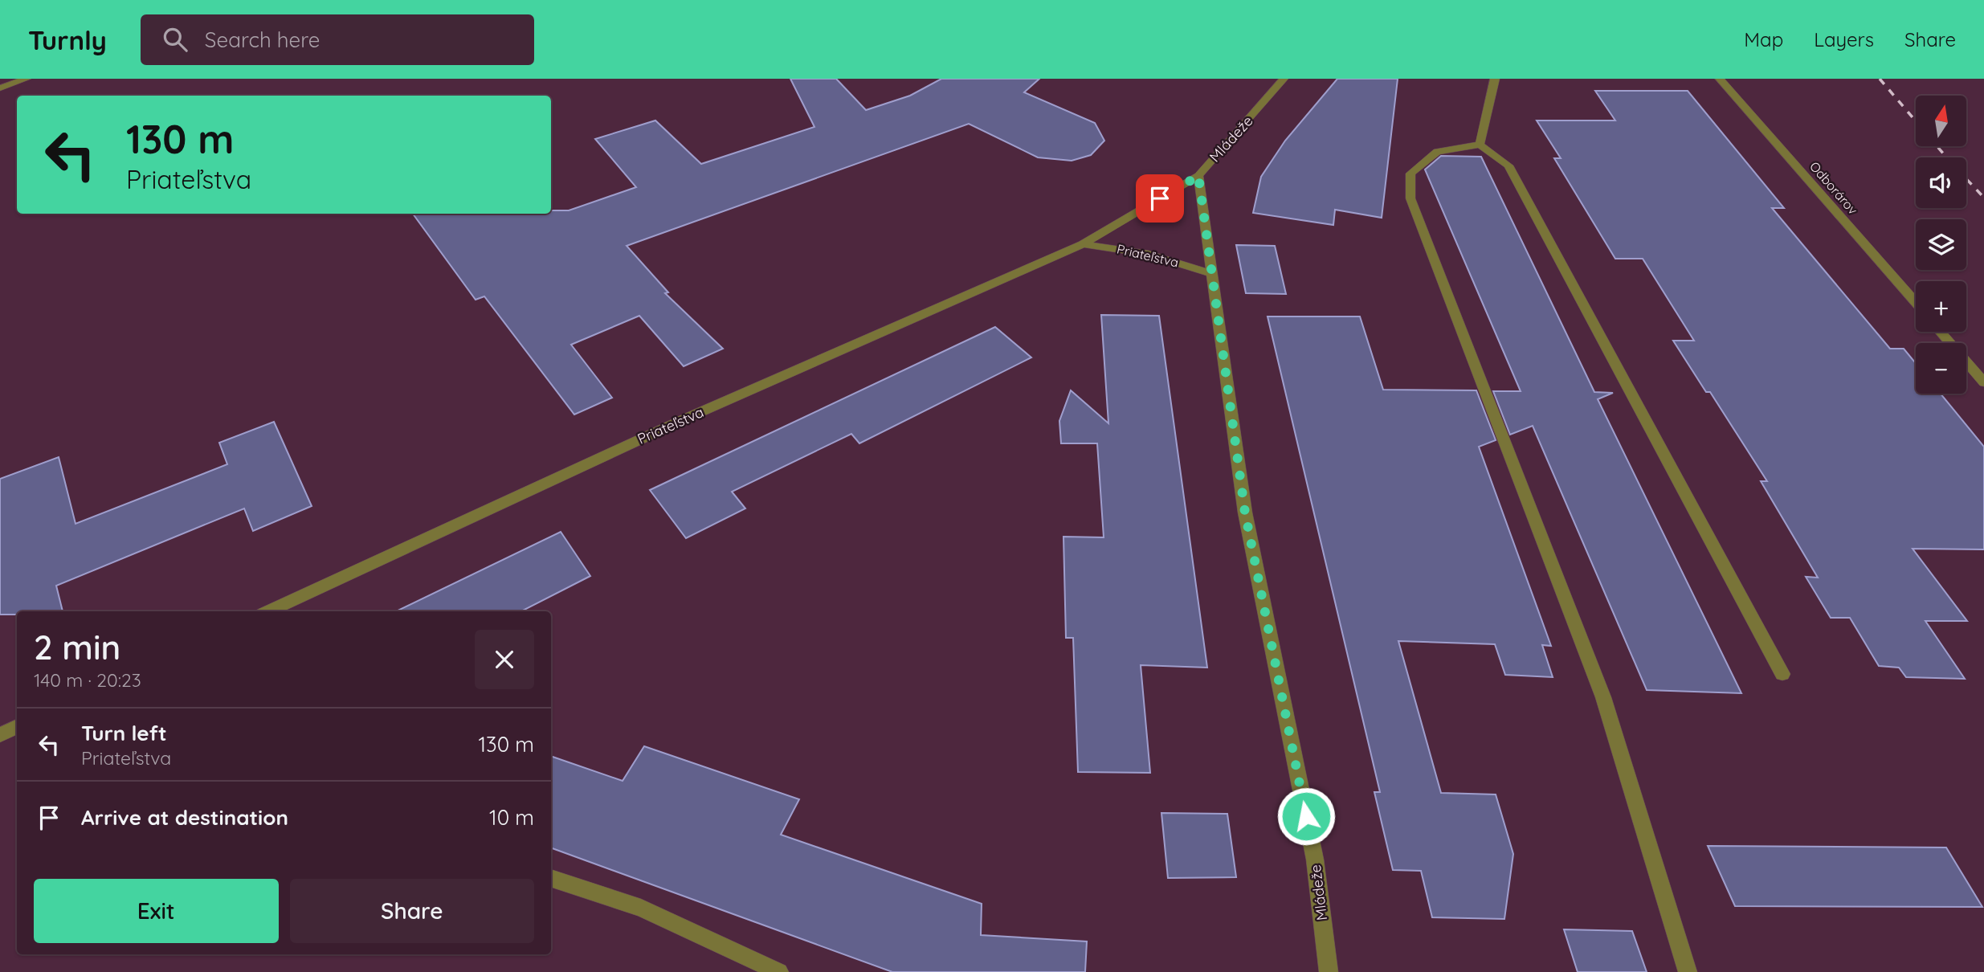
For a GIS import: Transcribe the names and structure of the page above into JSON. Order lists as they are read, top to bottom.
{
  "streets": {
    "street": ["Mládeže", "Odborárov", "Priateľstva"]
  },
  "crossings": [
    ["Mládeže", "Priateľstva"]
  ],
  "north": "top",
  "page": {
    "header": "Turnly",
    "search": "Search here",
    "nav": ["Map", "Layers", "Share"],
    "map_buttons": ["+", "−"],
    "turn": ["130 m", "Priateľstva"],
    "heading": ["2 min", "140 m · 20:23"],
    "list": [
      {
        "name": "Turn left",
        "note": "Priateľstva",
        "value": "130 m"
      },
      {
        "name": "Arrive at destination",
        "value": "10 m"
      }
    ],
    "buttons": ["Exit", "Share"]
  }
}
